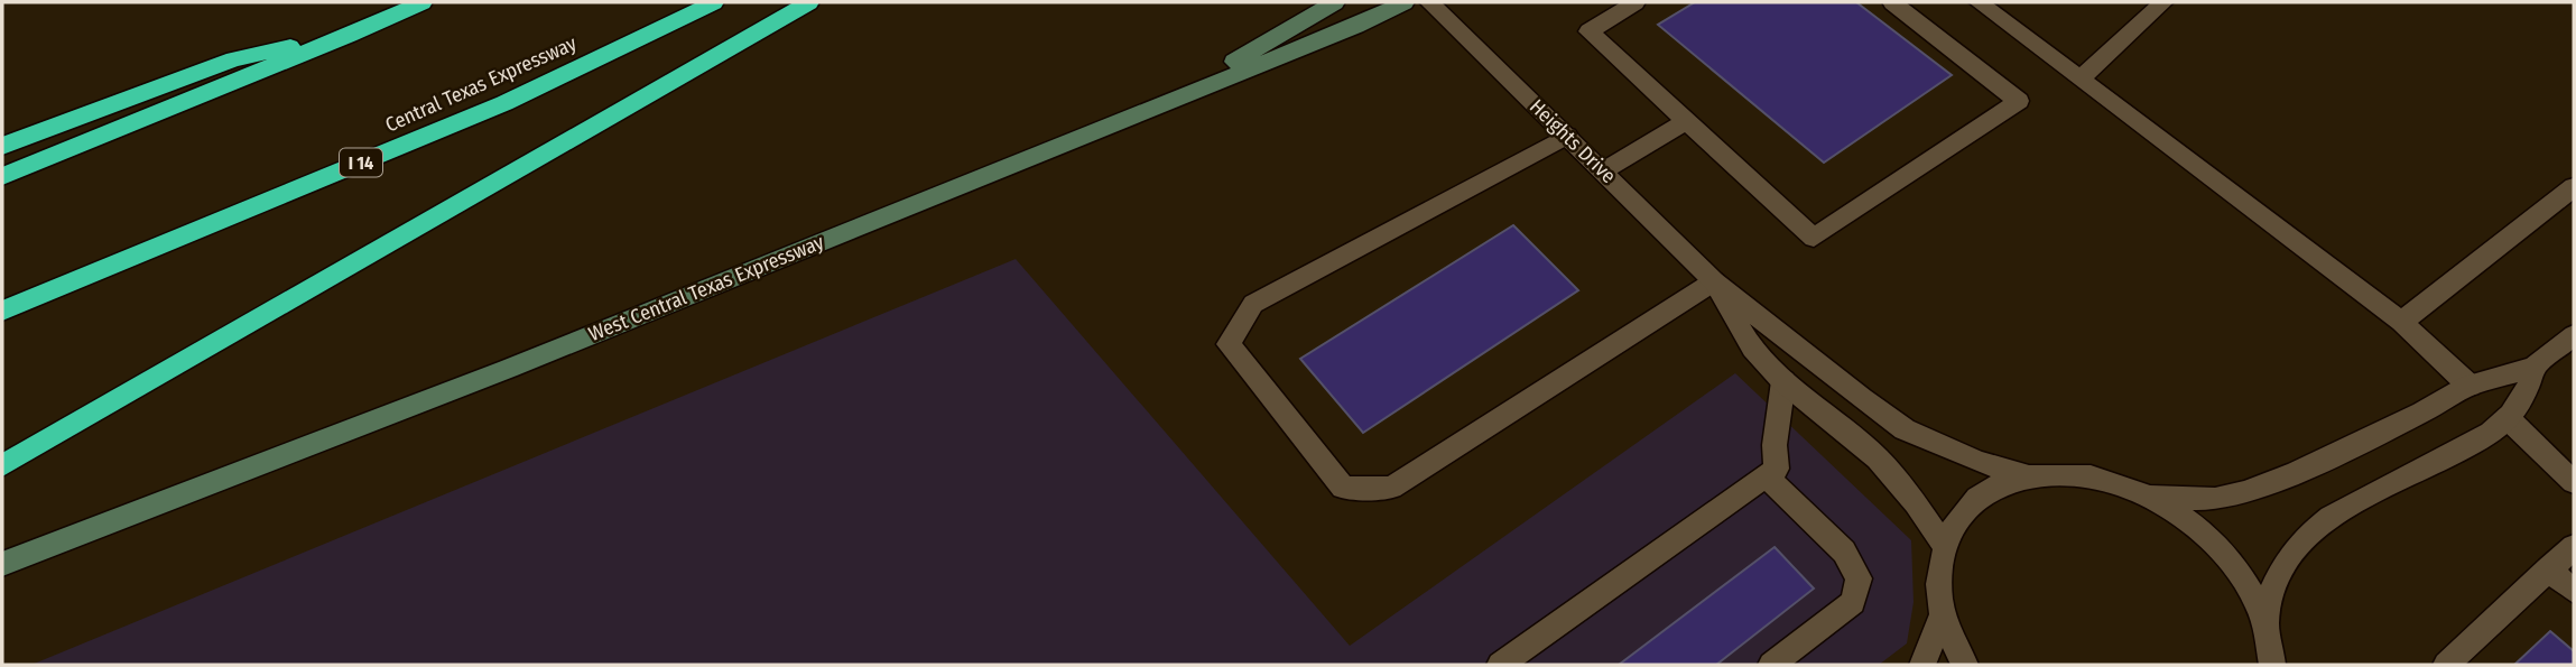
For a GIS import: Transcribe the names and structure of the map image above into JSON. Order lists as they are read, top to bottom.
{
  "streets": {
    "highway": ["Central Texas Expressway", "I 14"],
    "main road": ["West Central Texas Expressway"],
    "street": ["Heights Drive"]
  }
}
